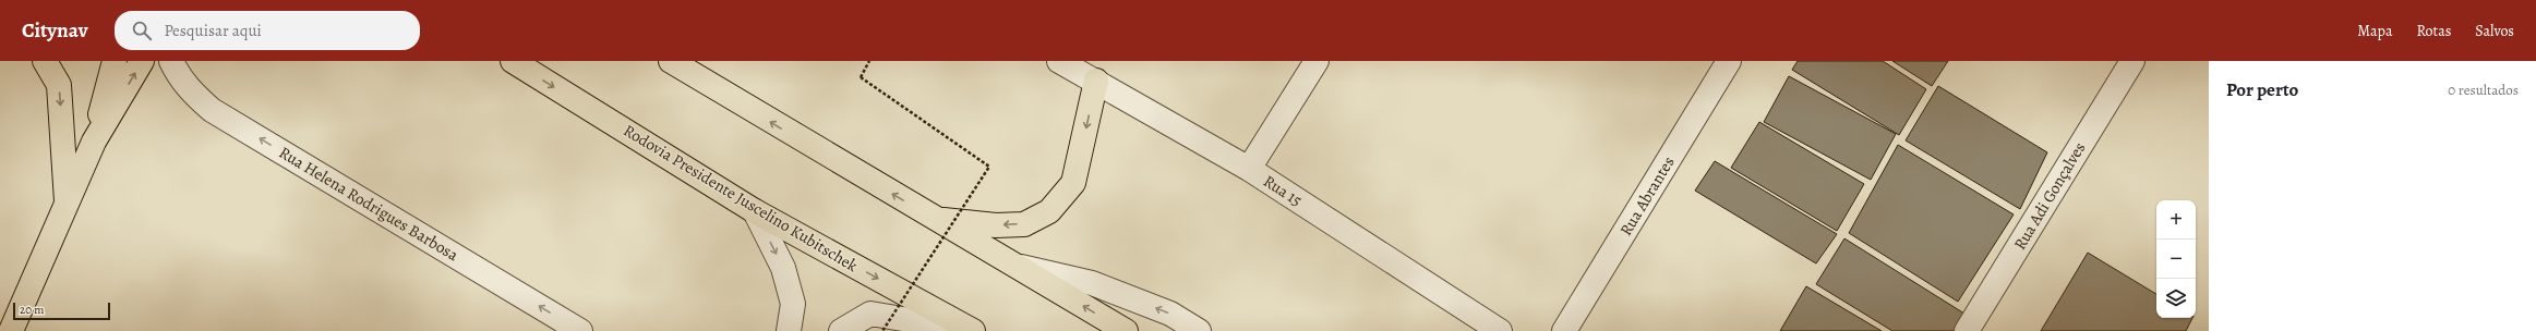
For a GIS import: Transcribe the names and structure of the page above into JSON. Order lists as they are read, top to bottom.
{
  "streets": {
    "main road": ["Rodovia Presidente Juscelino Kubitschek"],
    "street": [
      "Rua 15",
      "Rua Abrantes",
      "Rua Adi Gonçalves",
      "Rua Helena Rodrigues Barbosa"
    ]
  },
  "one_way": ["Rua Helena Rodrigues Barbosa"],
  "scale_bar": "20 m",
  "page": {
    "header": "Citynav",
    "search": "Pesquisar aqui",
    "nav": ["Mapa", "Rotas", "Salvos"],
    "heading": ["Por perto", "0 resultados"],
    "map_buttons": ["+", "−"],
    "scale": "20 m"
  }
}
